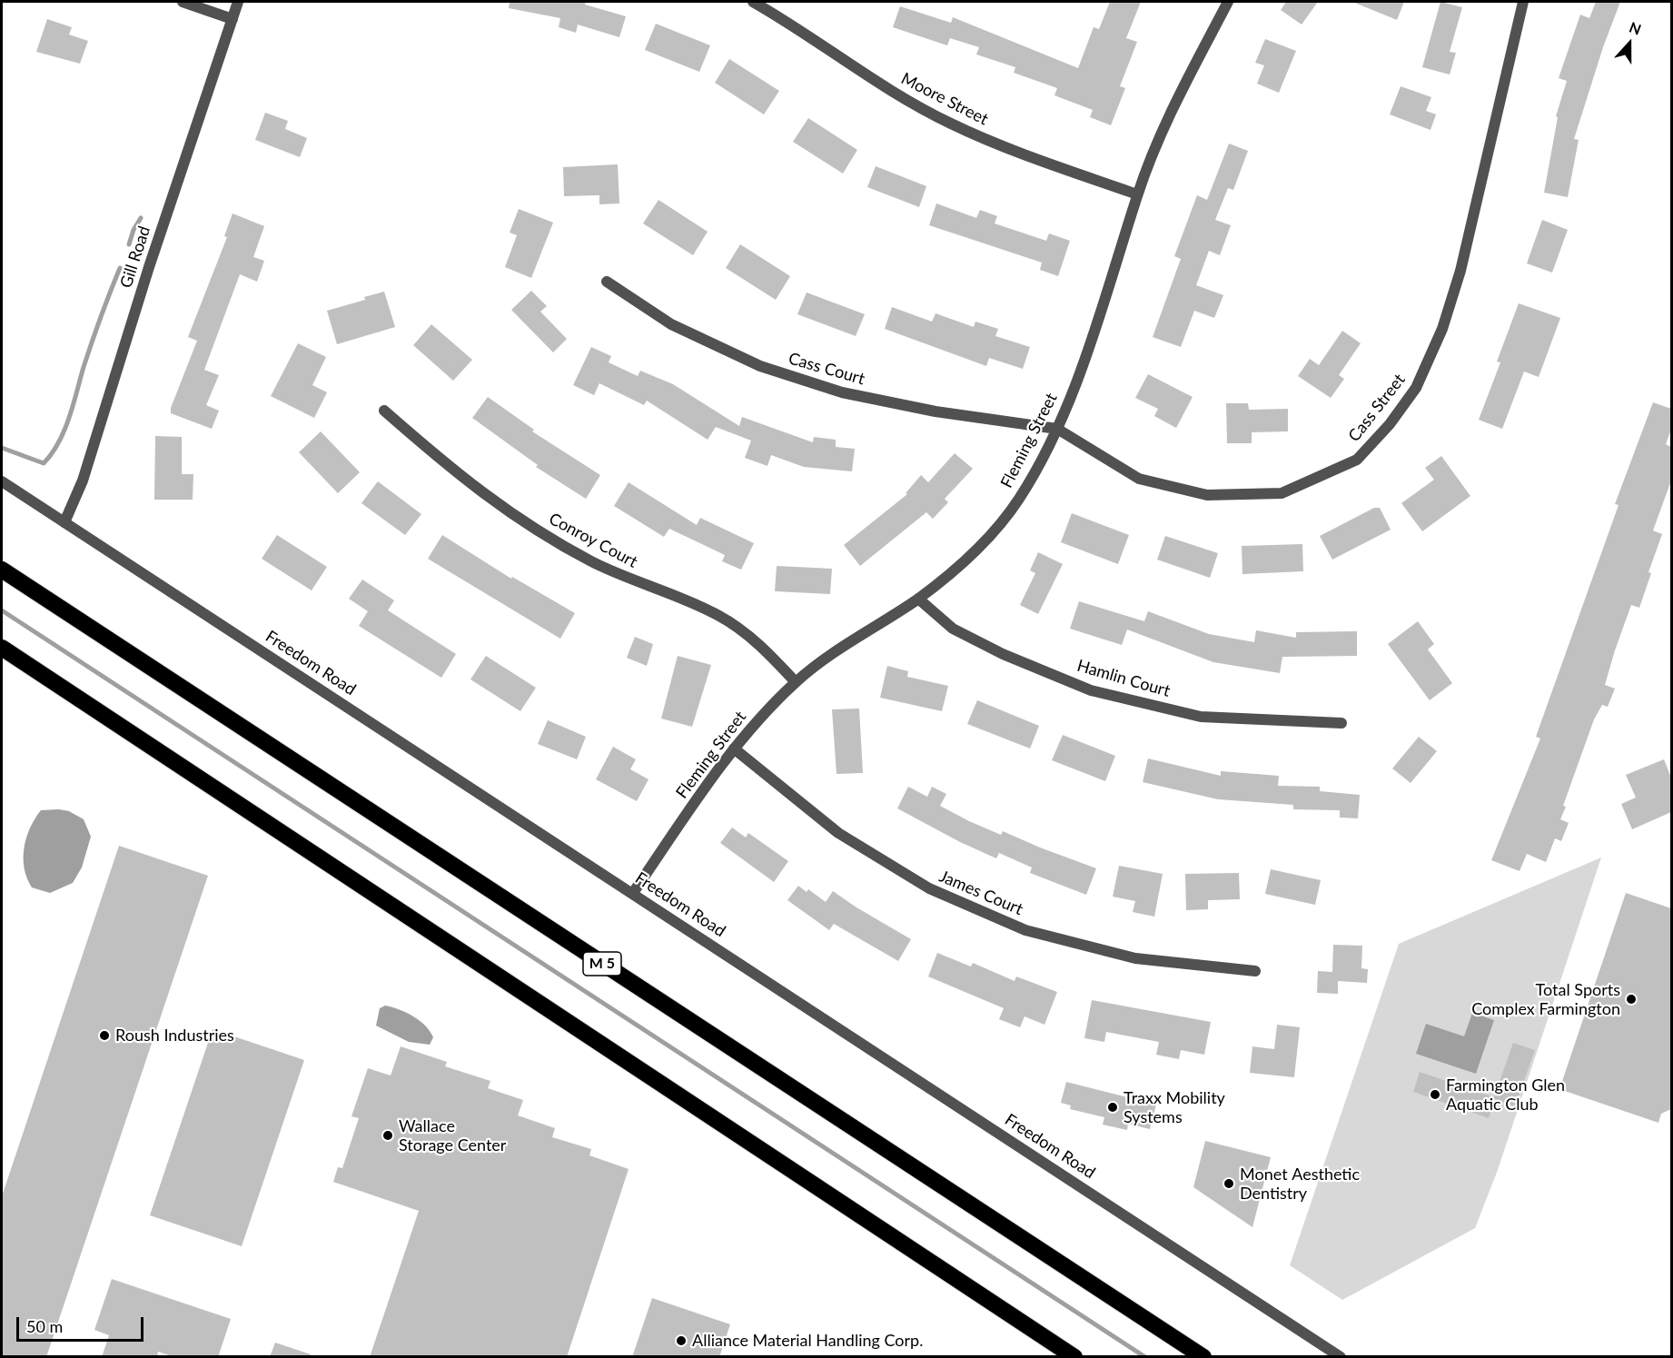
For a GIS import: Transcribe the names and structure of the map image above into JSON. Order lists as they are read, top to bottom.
{
  "streets": {
    "highway": ["M 5"],
    "street": [
      "Moore Street",
      "Gill Road",
      "Cass Court",
      "Cass Street",
      "Fleming Street",
      "Conroy Court",
      "Freedom Road",
      "Hamlin Court",
      "James Court"
    ]
  },
  "crossings": [
    ["Moore Street", "Fleming Street"],
    ["Gill Road", "Freedom Road"],
    ["Cass Court", "Cass Street"],
    ["Cass Court", "Fleming Street"],
    ["Cass Street", "Fleming Street"],
    ["Fleming Street", "Conroy Court"],
    ["Fleming Street", "Freedom Road"],
    ["Fleming Street", "Hamlin Court"],
    ["Fleming Street", "James Court"]
  ],
  "places": [
    "Total Sports Complex Farmington",
    "Roush Industries",
    "Farmington Glen Aquatic Club",
    "Traxx Mobility Systems",
    "Wallace Storage Center",
    "Monet Aesthetic Dentistry",
    "Alliance Material Handling Corp."
  ],
  "scale_bar": "50 m",
  "north": "top"
}
